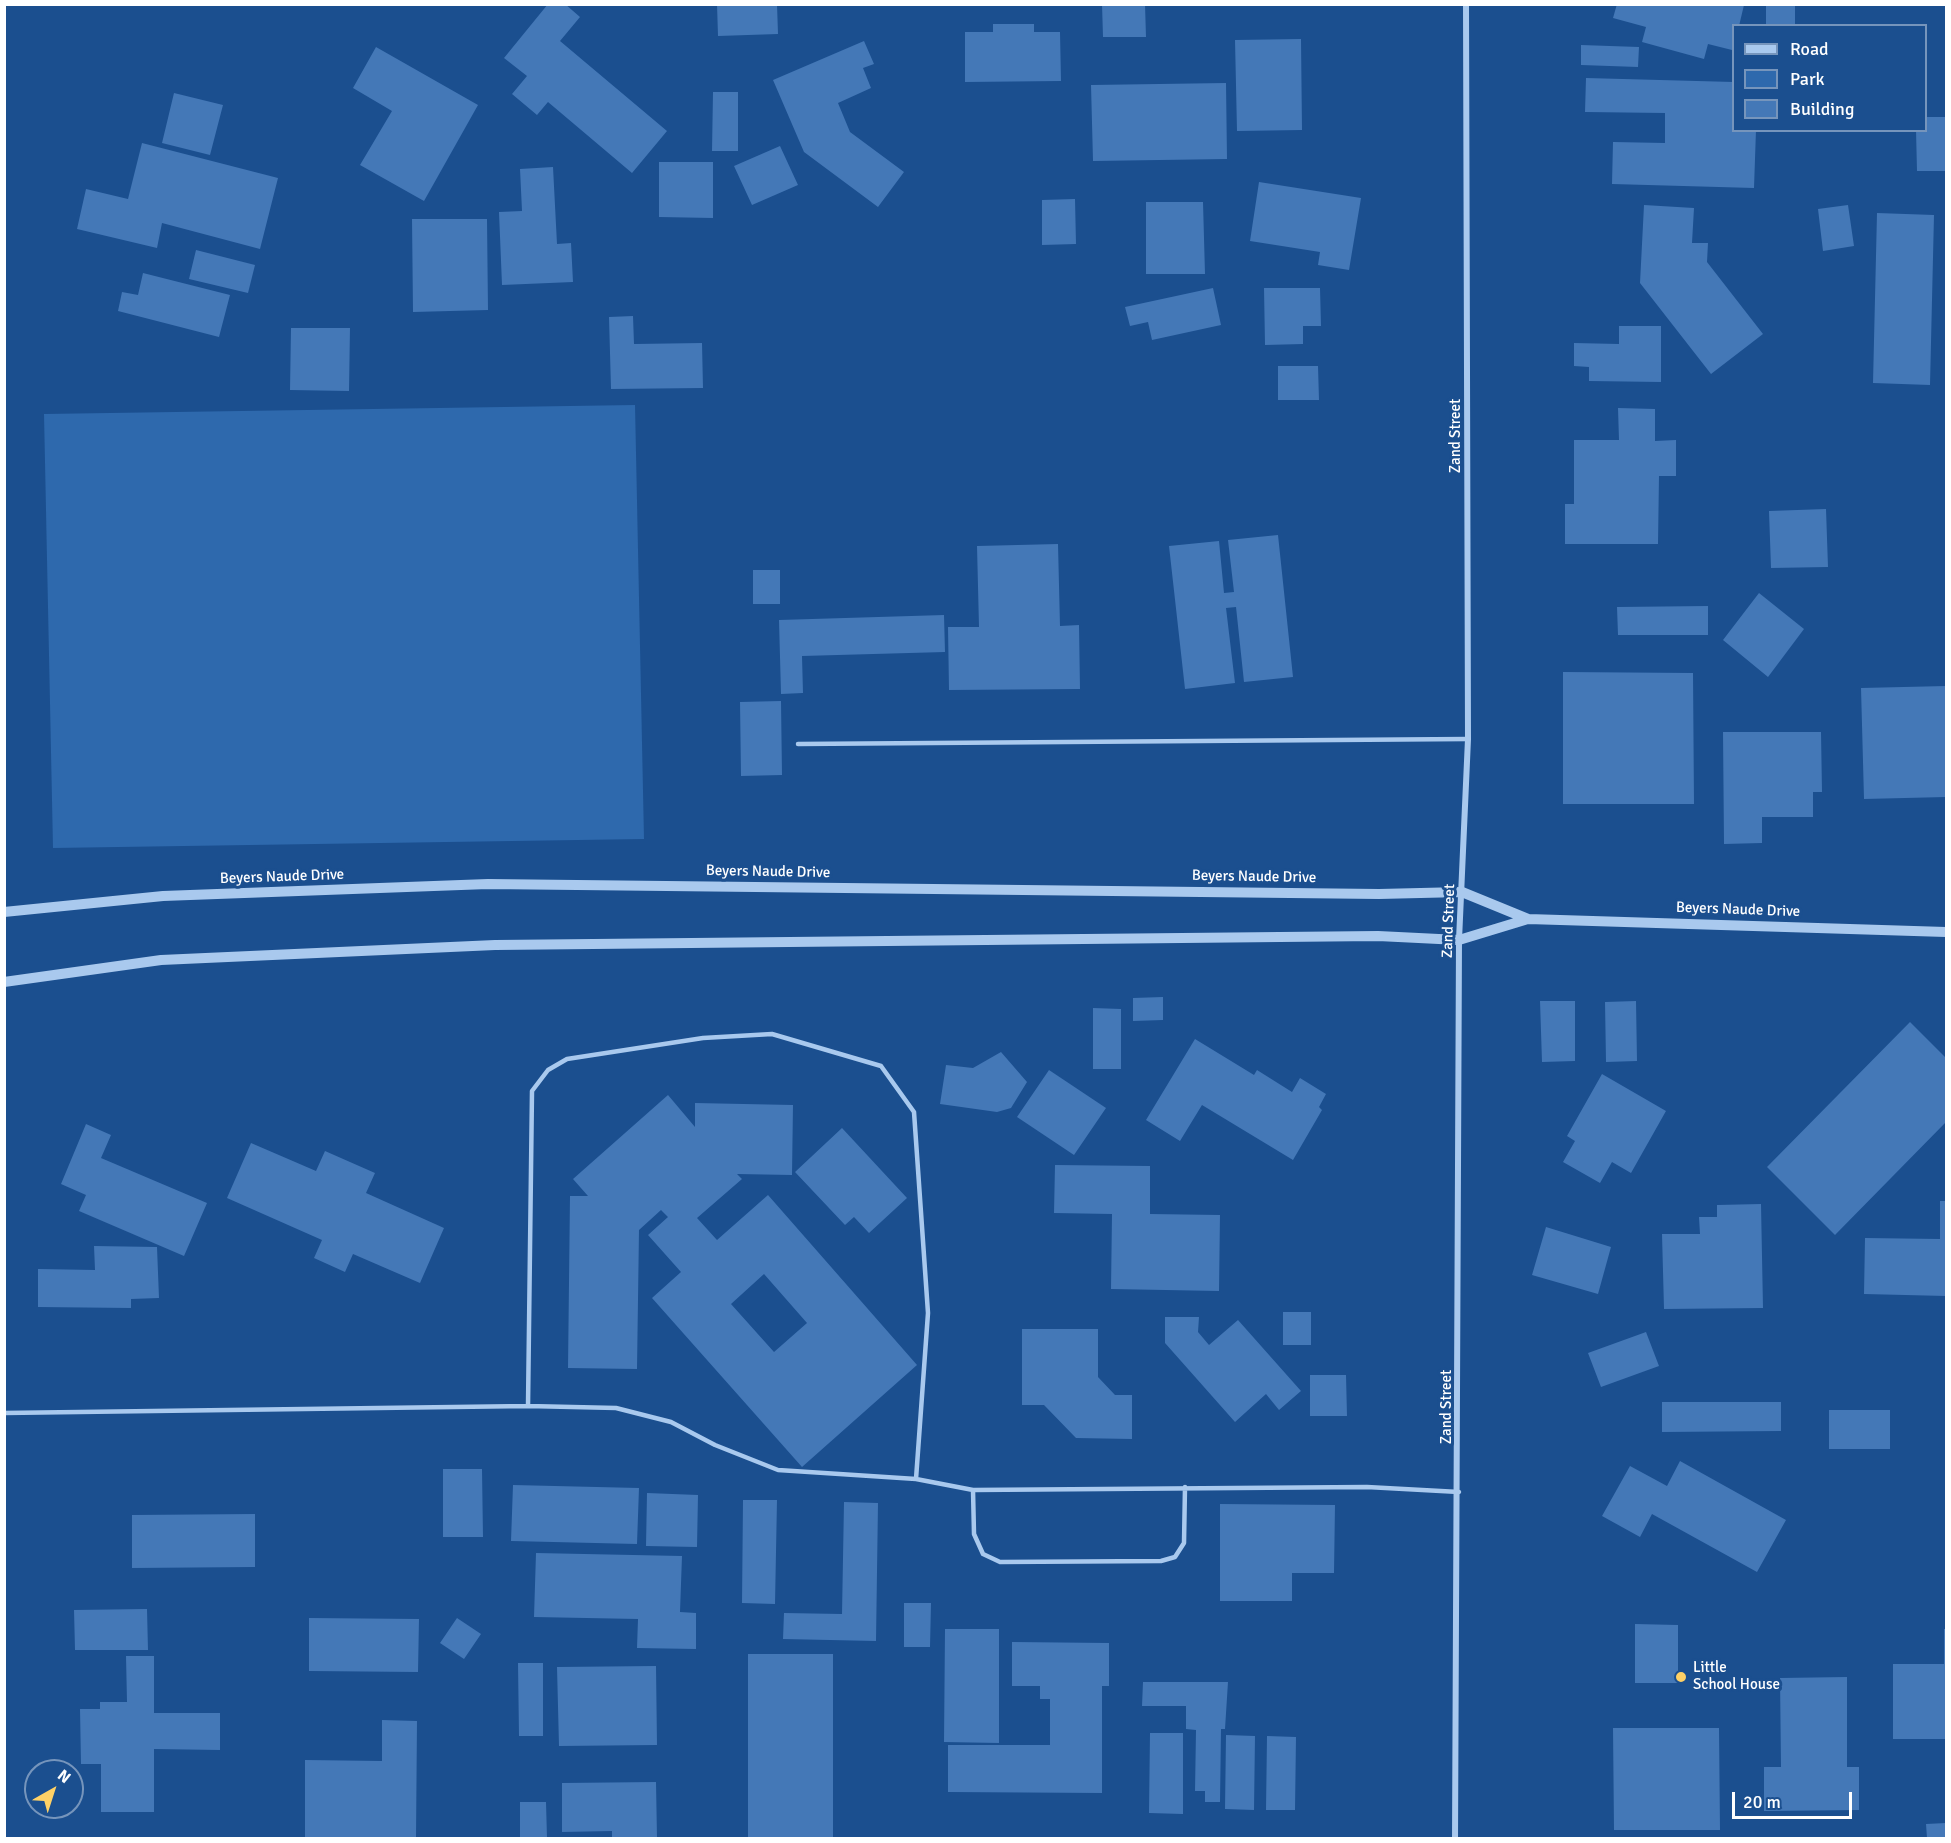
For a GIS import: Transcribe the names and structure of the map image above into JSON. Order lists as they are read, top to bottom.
{
  "streets": {
    "street": ["Zand Street", "Beyers Naude Drive"]
  },
  "crossings": [
    ["Zand Street", "Beyers Naude Drive"]
  ],
  "places": ["Little School House"],
  "legend": ["Road", "Park", "Building"],
  "scale_bar": "20 m",
  "north": "top right"
}
